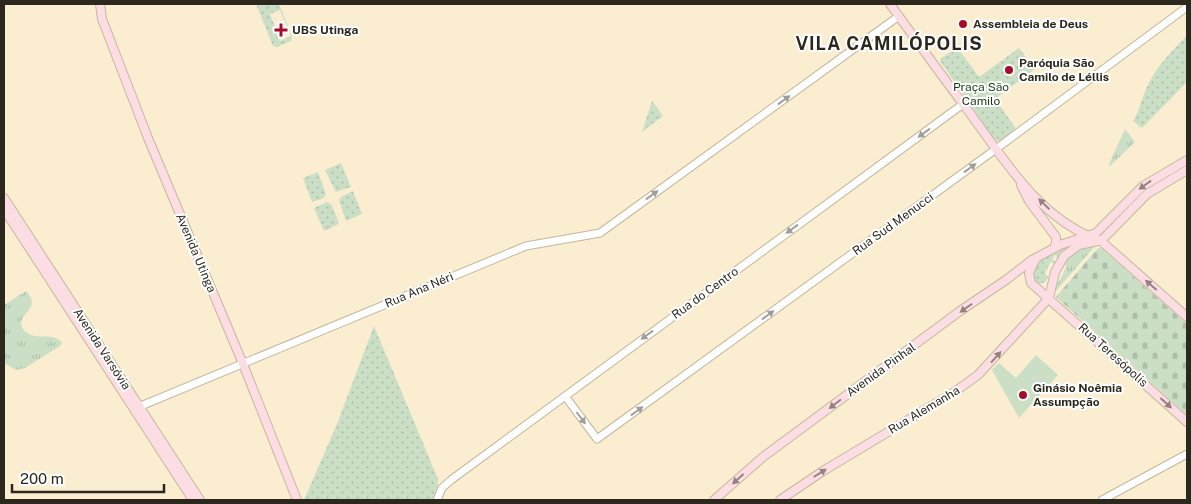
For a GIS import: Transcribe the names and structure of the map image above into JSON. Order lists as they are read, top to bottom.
{
  "streets": {
    "main road": [
      "Avenida Utinga",
      "Avenida Varsóvia",
      "Rua Teresópolis",
      "Avenida Pinhal",
      "Rua Alemanha"
    ],
    "street": ["Rua Sud Menucci", "Rua Ana Néri", "Rua do Centro"]
  },
  "crossings": [
    ["Rua Sud Menucci", "Rua do Centro"],
    ["Avenida Utinga", "Rua Ana Néri"],
    ["Rua Ana Néri", "Avenida Varsóvia"],
    ["Rua Teresópolis", "Rua Alemanha"]
  ],
  "one_way": [
    "Rua Sud Menucci",
    "Rua Ana Néri",
    "Rua do Centro",
    "Rua Teresópolis",
    "Avenida Pinhal",
    "Rua Alemanha"
  ],
  "districts": ["VILA CAMILÓPOLIS"],
  "parks": ["Praça São Camilo"],
  "places": {
    "other": ["Assembleia de Deus", "Paróquia São Camilo de Léllis", "Ginásio Noêmia Assumpção"],
    "health": ["UBS Utinga"]
  },
  "scale_bar": "200 m"
}
